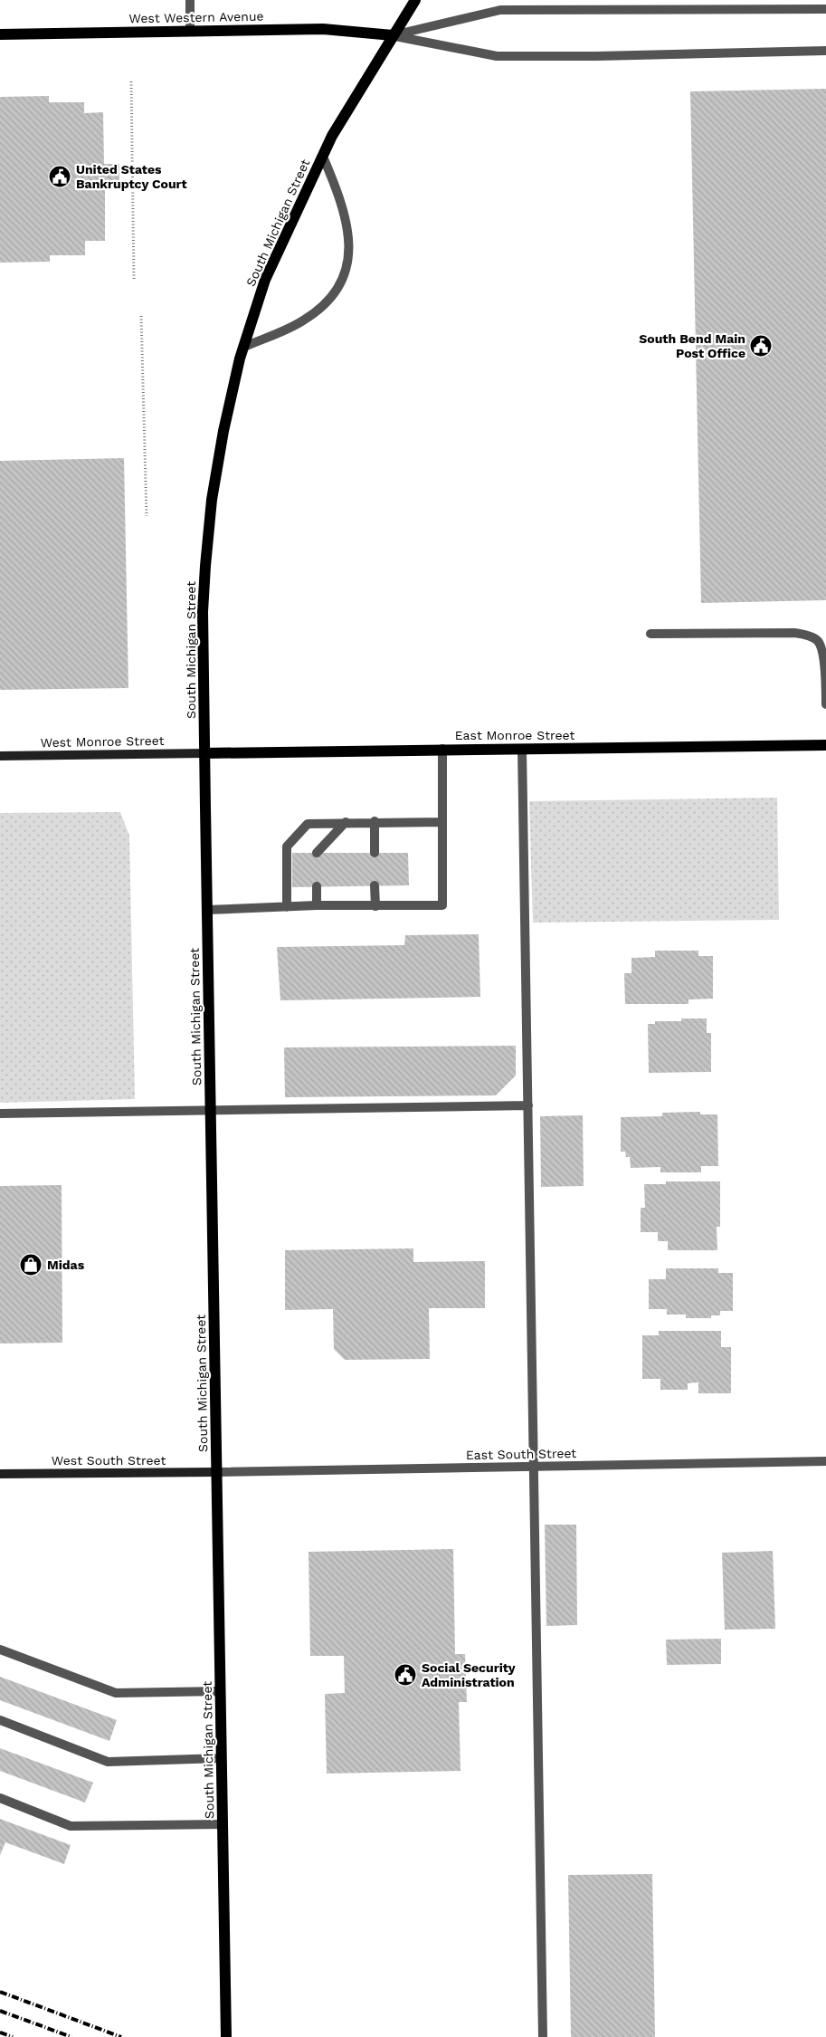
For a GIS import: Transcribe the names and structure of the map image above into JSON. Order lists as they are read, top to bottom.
{
  "streets": {
    "main road": ["West Western Avenue", "South Michigan Street", "East Monroe Street"],
    "street": ["West Monroe Street", "East South Street", "West South Street"]
  },
  "crossings": [
    ["West Western Avenue", "South Michigan Street"],
    ["South Michigan Street", "East Monroe Street"],
    ["South Michigan Street", "West Monroe Street"],
    ["South Michigan Street", "East South Street"],
    ["South Michigan Street", "West South Street"],
    ["East Monroe Street", "West Monroe Street"],
    ["East South Street", "West South Street"]
  ],
  "places": {
    "public building": ["United States Bankruptcy Court", "South Bend Main Post Office", "Social Security Administration"],
    "shop": ["Midas"]
  }
}
